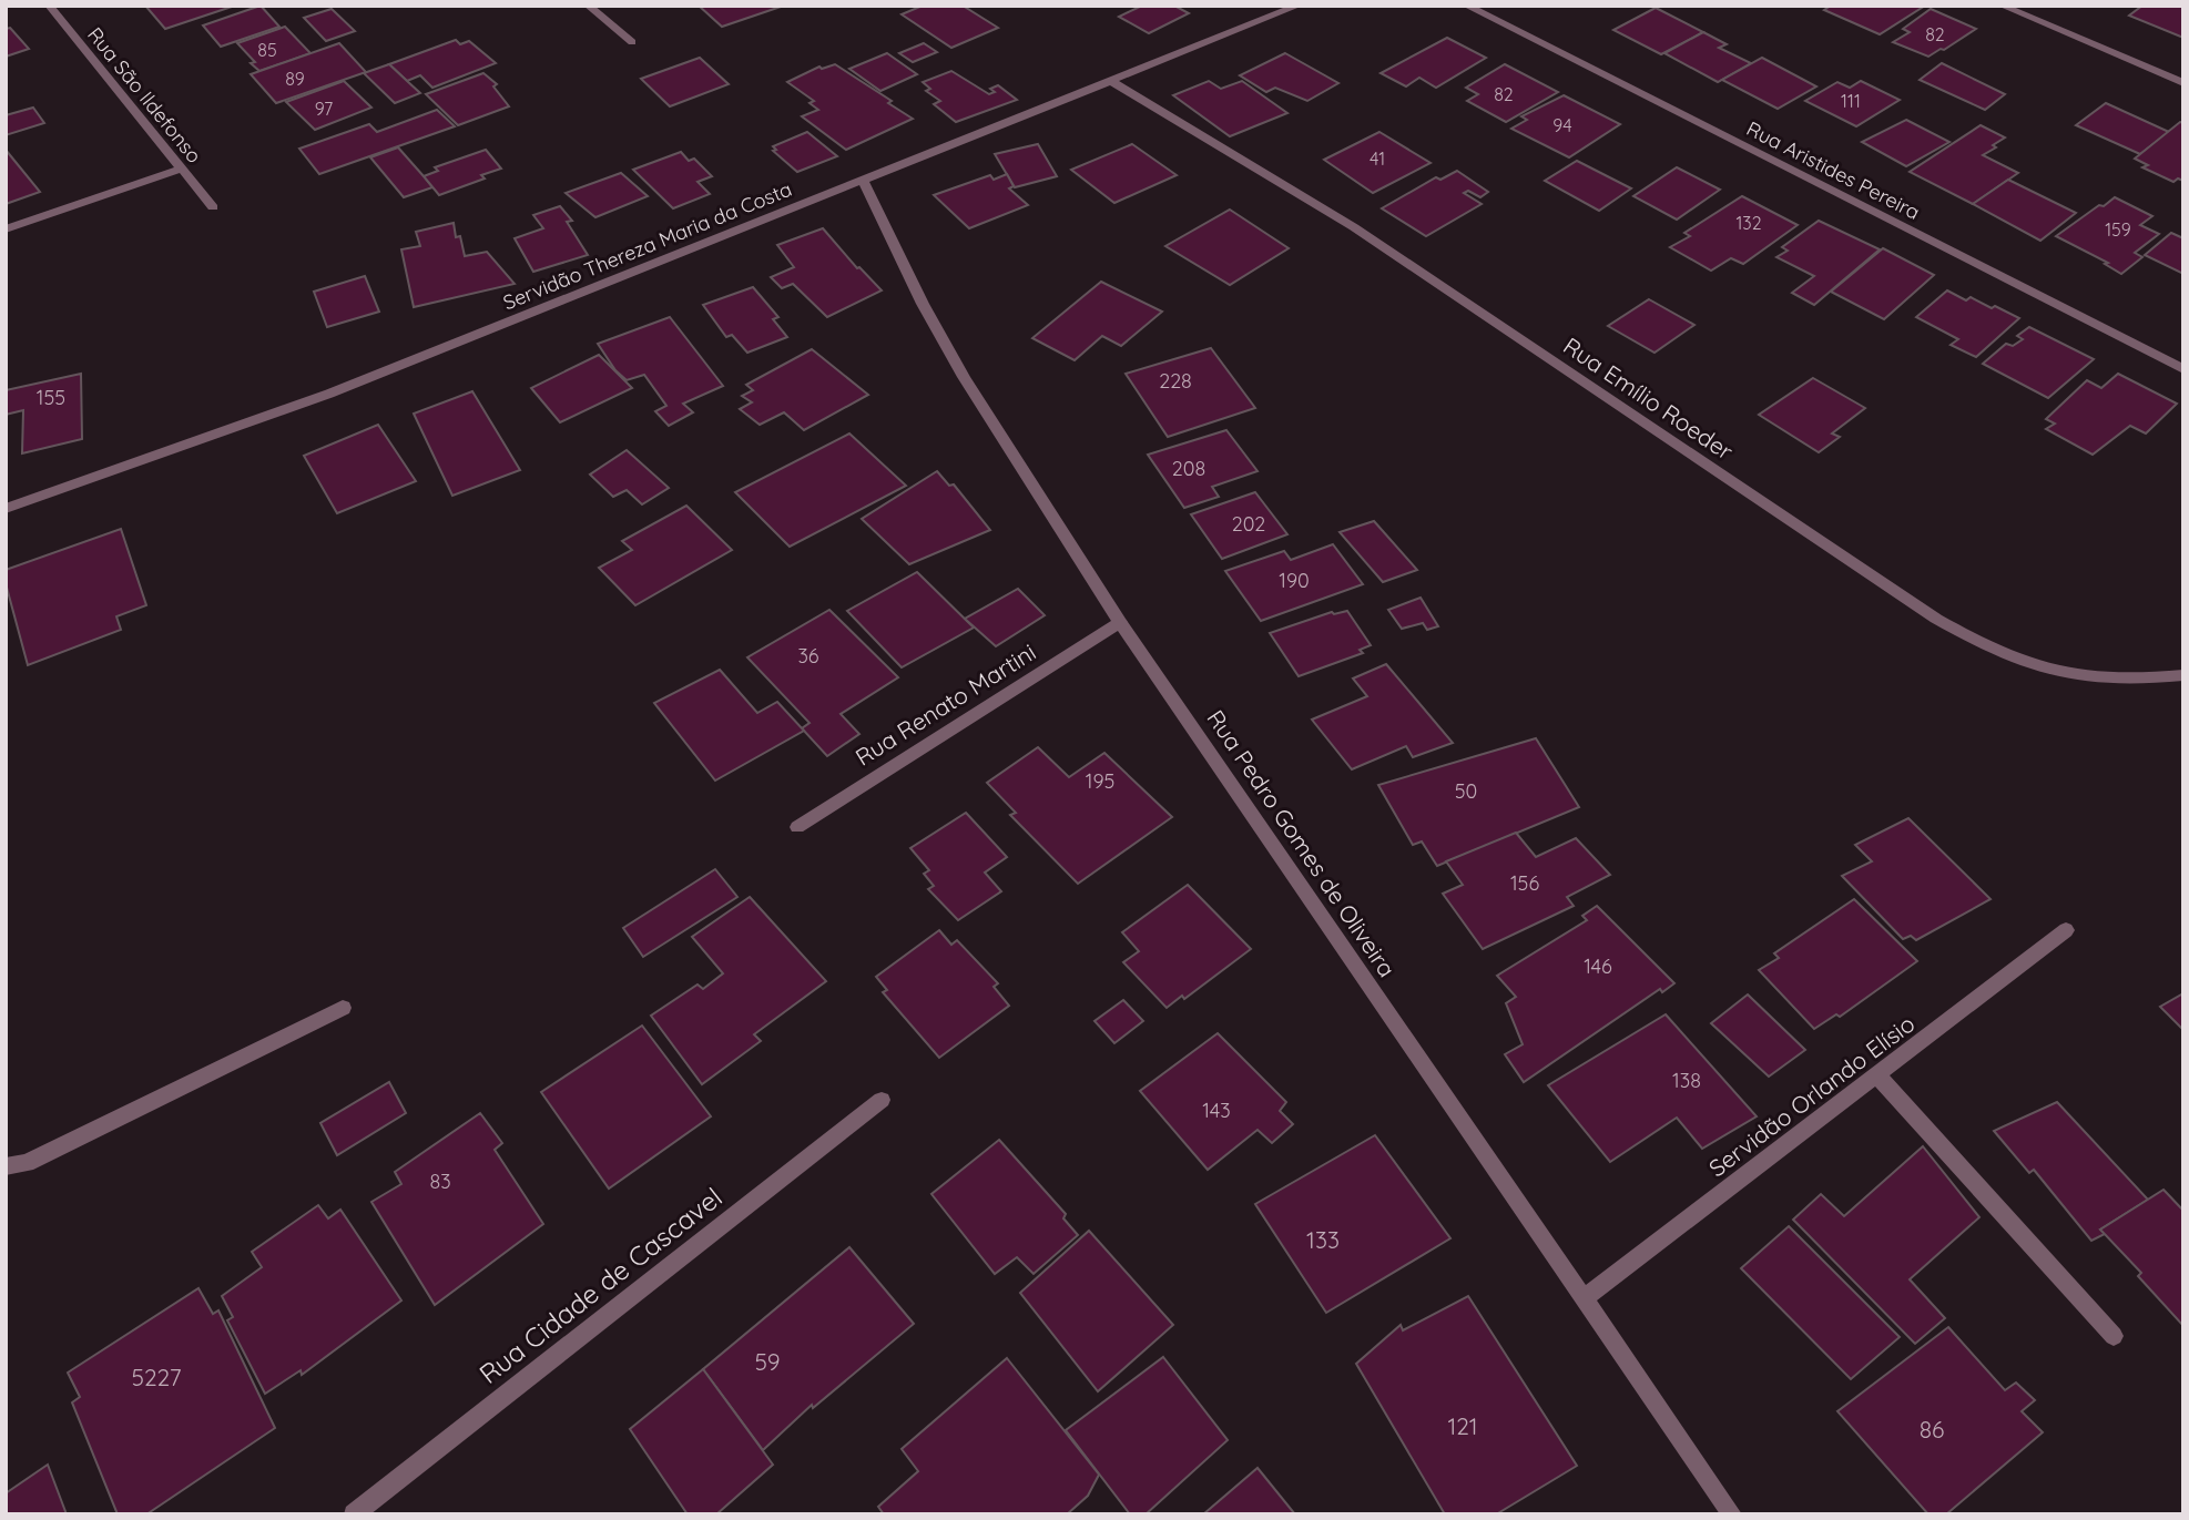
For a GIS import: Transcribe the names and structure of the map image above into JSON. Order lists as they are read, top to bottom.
{
  "streets": {
    "street": [
      "Rua São Ildefonso",
      "Rua Aristides Pereira",
      "Servidão Thereza Maria da Costa",
      "Rua Emílio Roeder",
      "Rua Renato Martini",
      "Rua Pedro Gomes de Oliveira",
      "Servidão Orlando Elísio",
      "Rua Cidade de Cascavel"
    ]
  },
  "crossings": [
    ["Servidão Thereza Maria da Costa", "Rua Emílio Roeder"],
    ["Servidão Thereza Maria da Costa", "Rua Pedro Gomes de Oliveira"],
    ["Rua Renato Martini", "Rua Pedro Gomes de Oliveira"],
    ["Rua Pedro Gomes de Oliveira", "Servidão Orlando Elísio"]
  ],
  "house_numbers": [
    "82",
    "85",
    "89",
    "82",
    "111",
    "97",
    "94",
    "41",
    "132",
    "159",
    "228",
    "155",
    "208",
    "202",
    "190",
    "36",
    "195",
    "50",
    "156",
    "146",
    "138",
    "143",
    "83",
    "133",
    "59",
    "5227",
    "121",
    "86"
  ]
}
